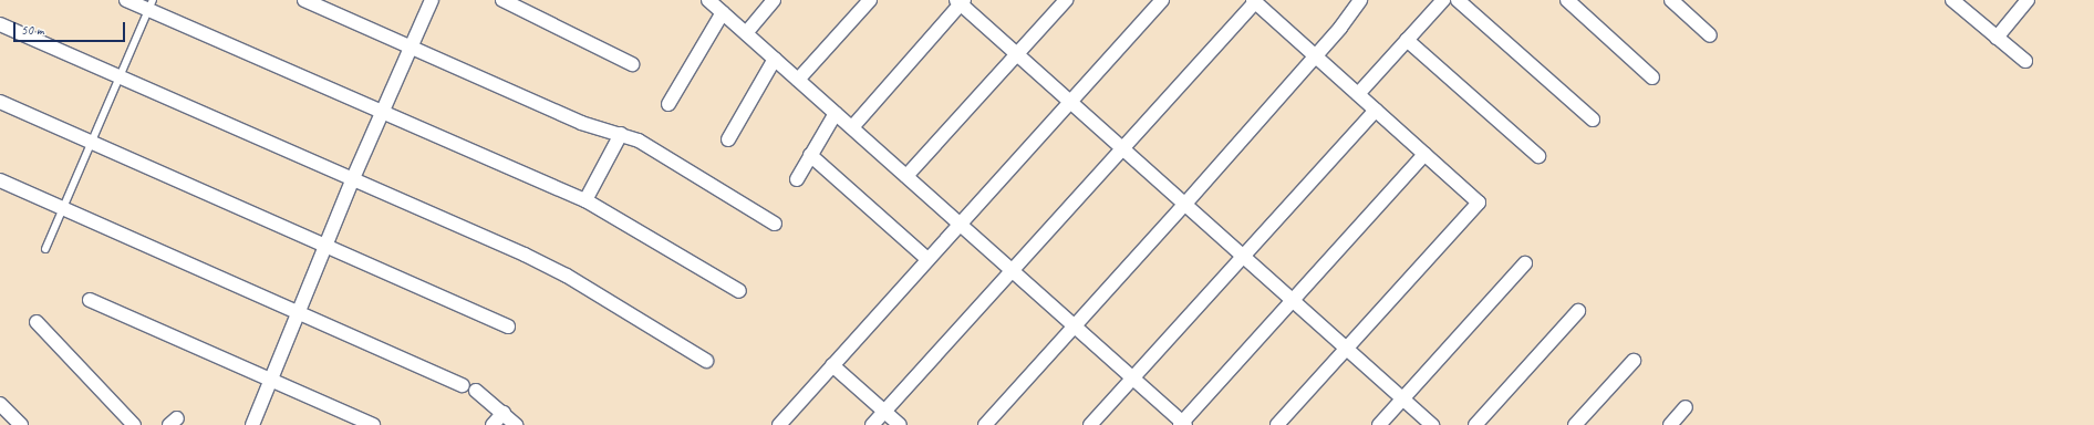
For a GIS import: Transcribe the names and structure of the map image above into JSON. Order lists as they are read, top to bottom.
{
  "scale_bar": "50 m"
}
